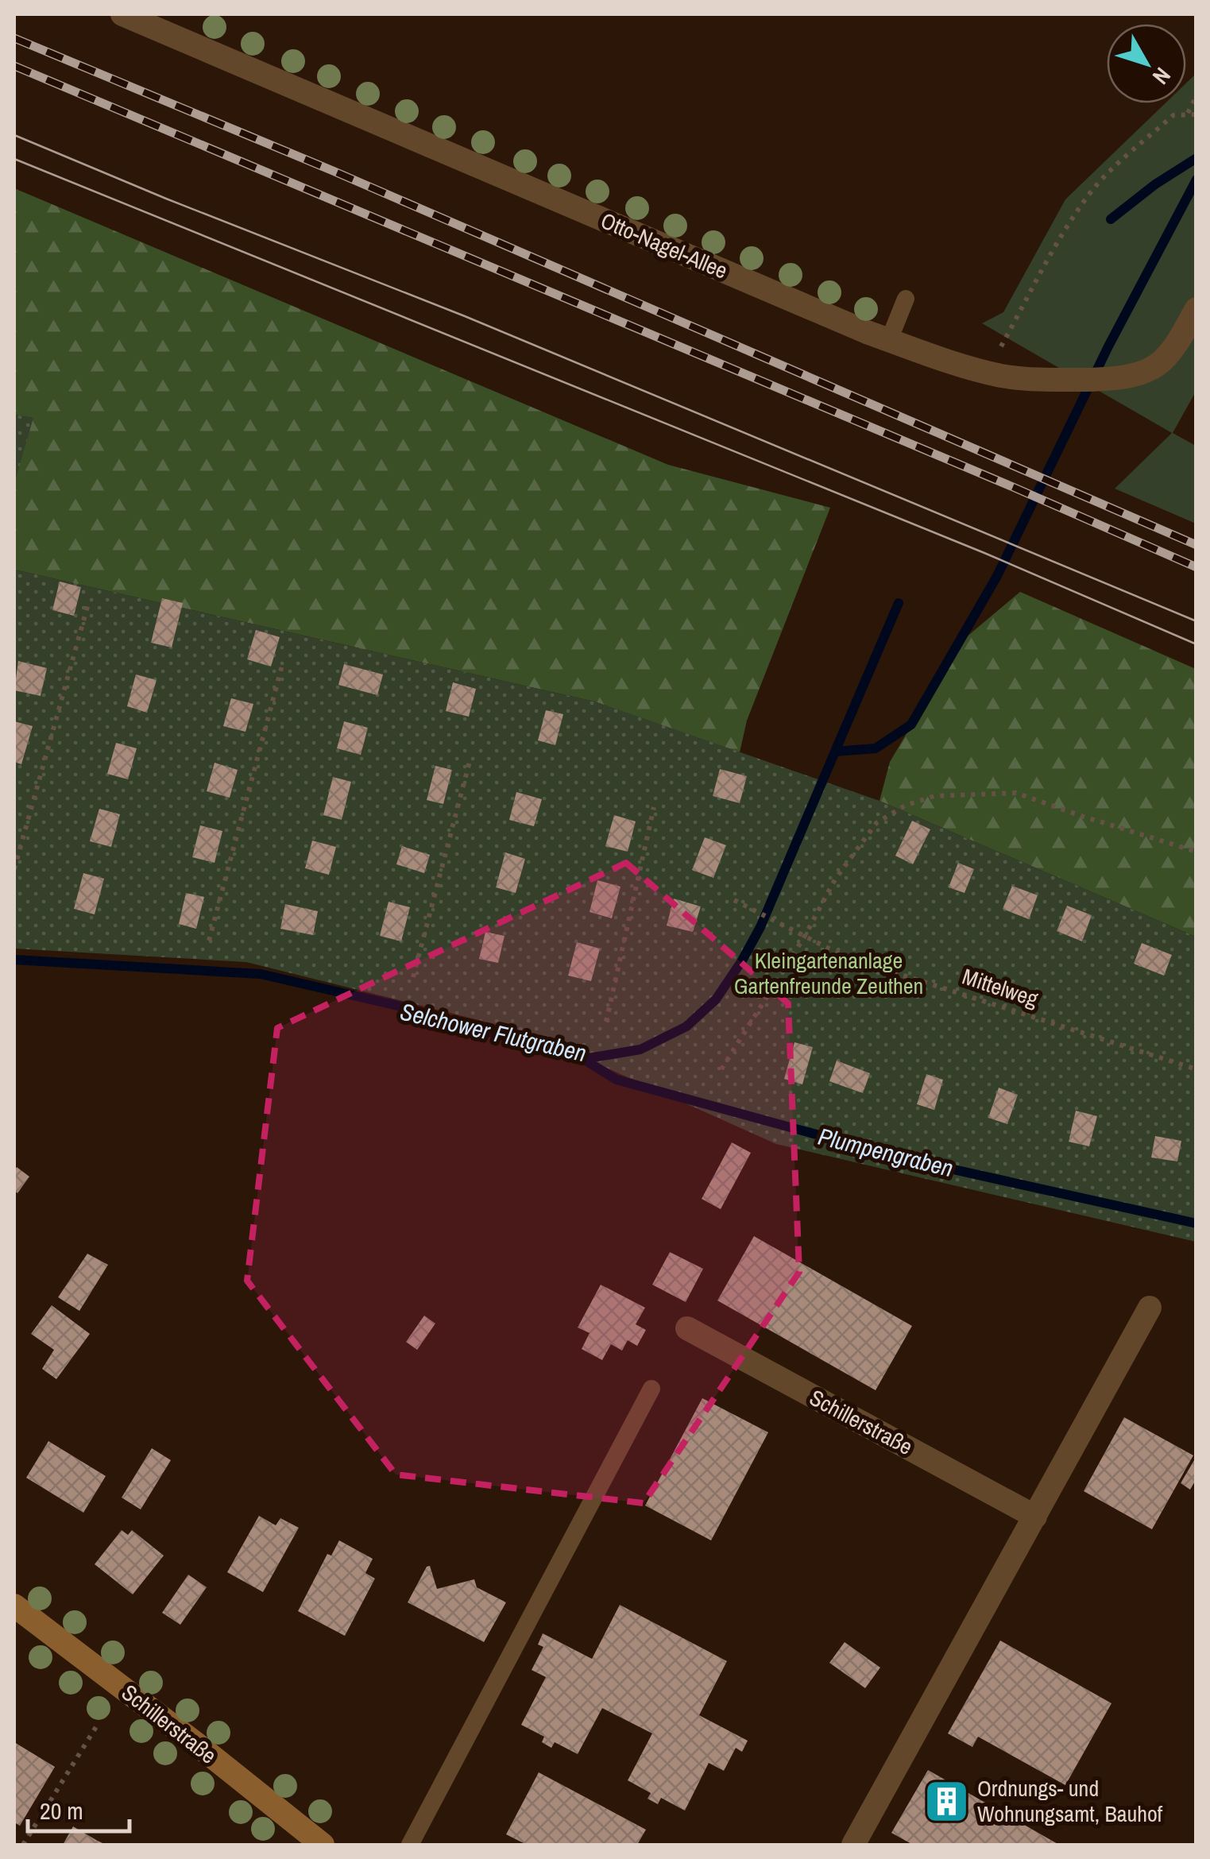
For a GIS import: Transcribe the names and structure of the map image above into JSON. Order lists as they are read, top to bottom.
{
  "streets": {
    "street": ["Otto-Nagel-Allee", "Schillerstraße"],
    "path": ["Mittelweg"]
  },
  "water": ["Selchower Flutgraben", "Plumpengraben"],
  "parks": ["Kleingartenanlage Gartenfreunde Zeuthen"],
  "places": {
    "building": ["Ordnungs- und Wohnungsamt, Bauhof"]
  },
  "scale_bar": "20 m",
  "north": "bottom right"
}
